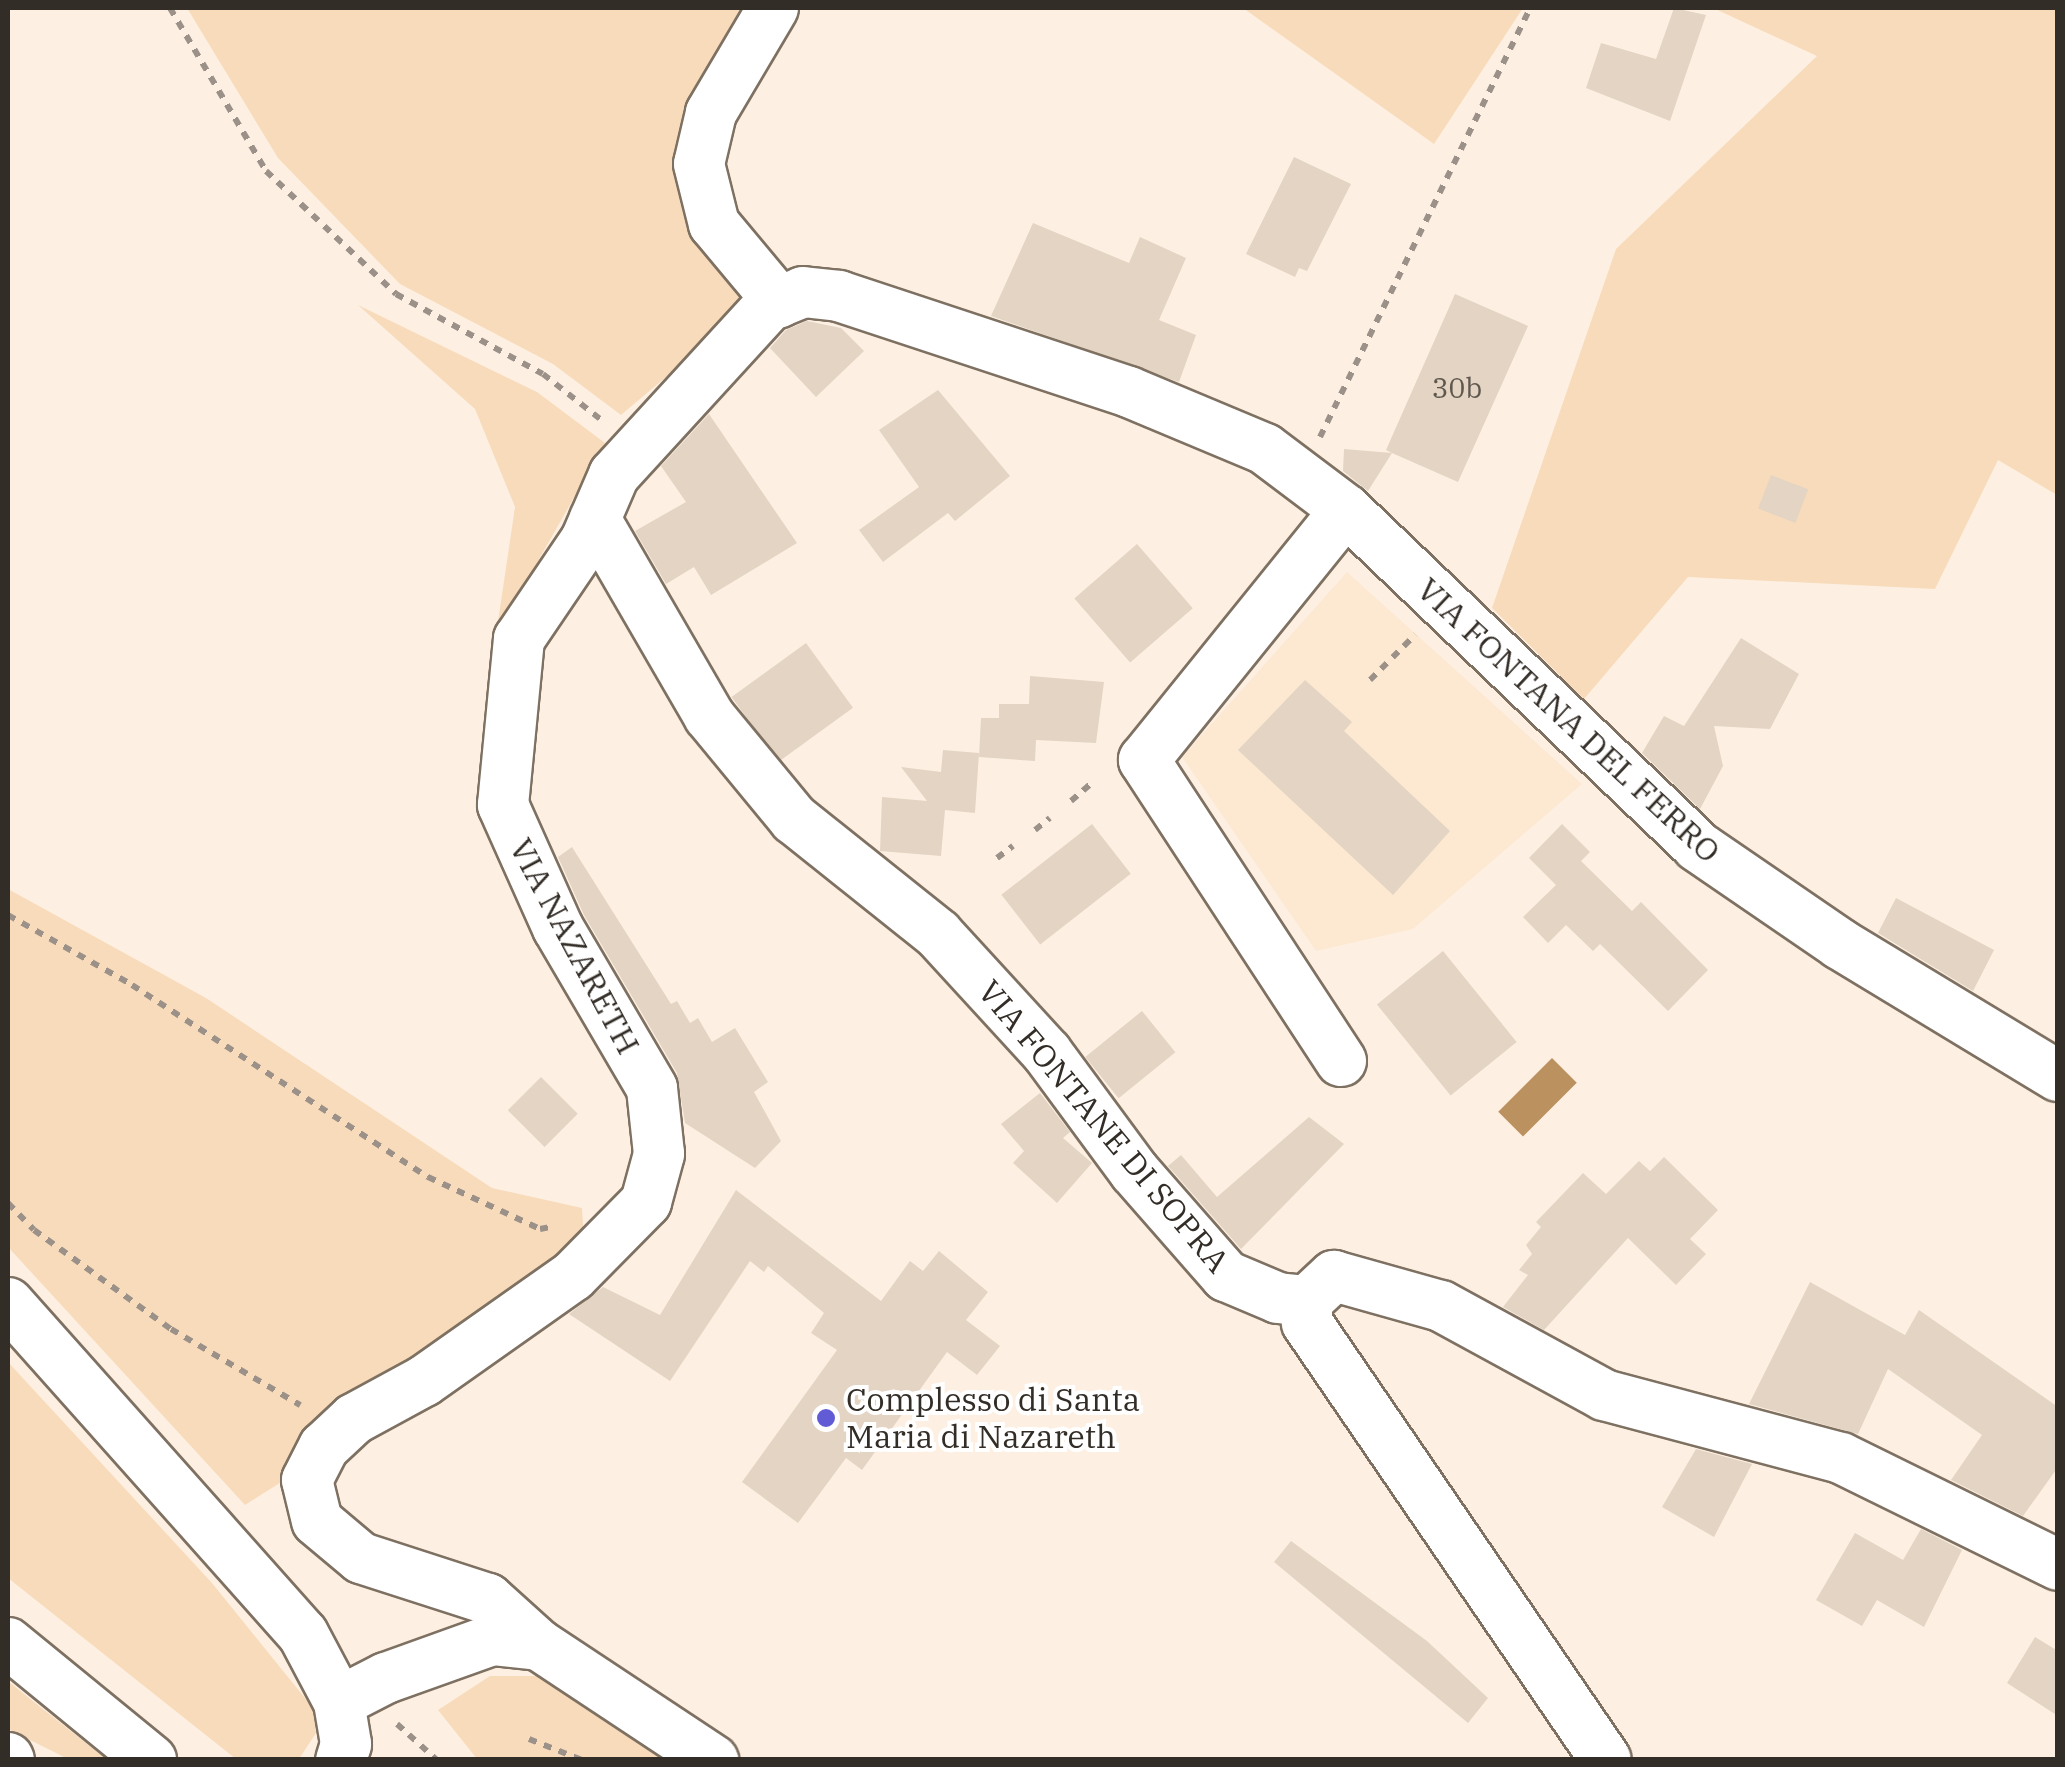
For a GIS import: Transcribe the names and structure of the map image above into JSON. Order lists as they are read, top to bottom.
{
  "streets": {
    "street": ["VIA FONTANA DEL FERRO", "VIA NAZARETH", "VIA FONTANE DI SOPRA"]
  },
  "crossings": [
    ["VIA NAZARETH", "VIA FONTANE DI SOPRA"]
  ],
  "places": ["Complesso di Santa Maria di Nazareth"],
  "house_numbers": ["30b"]
}
